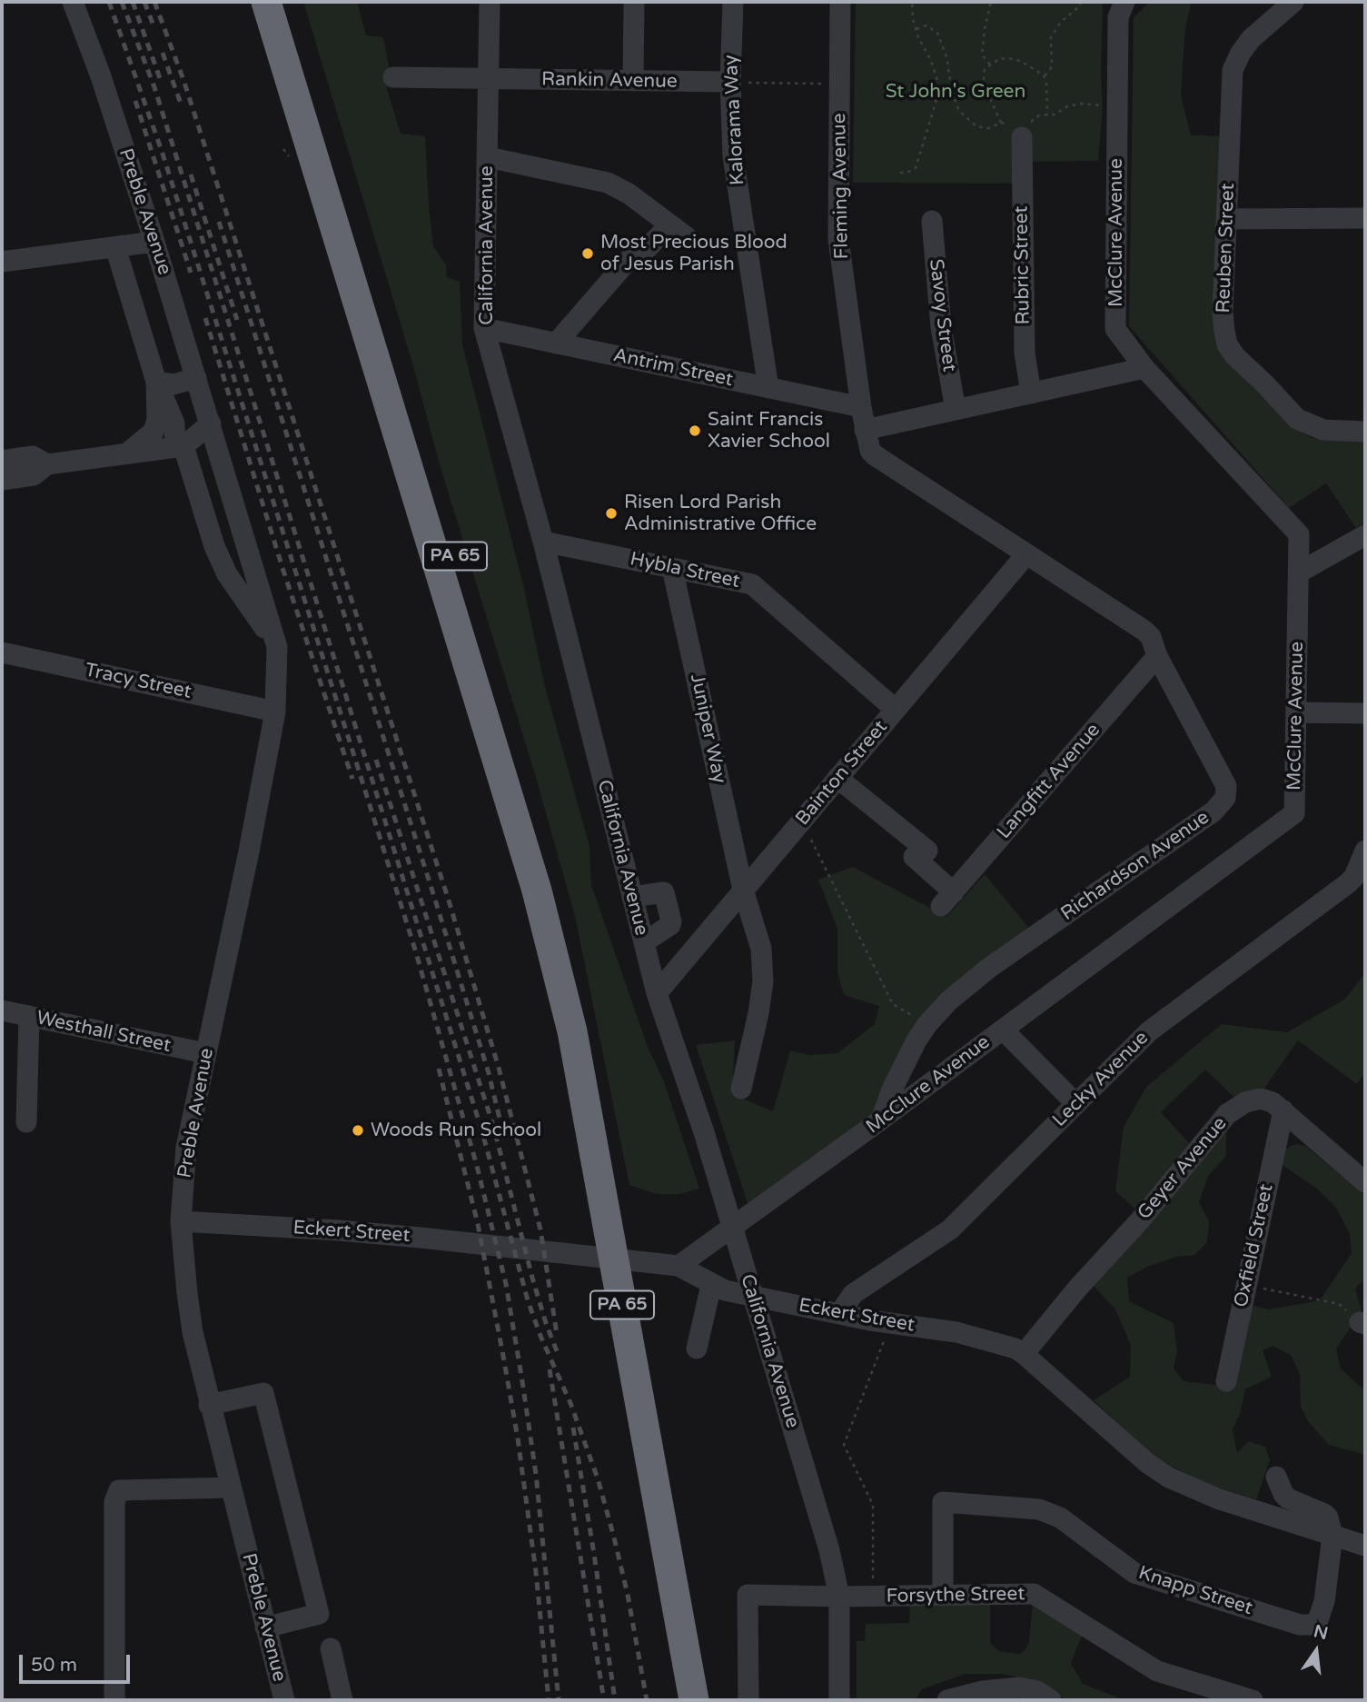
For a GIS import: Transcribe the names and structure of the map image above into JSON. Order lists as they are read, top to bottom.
{
  "streets": {
    "highway": ["PA 65"],
    "street": [
      "Rankin Avenue",
      "Kalorama Way",
      "Fleming Avenue",
      "Preble Avenue",
      "McClure Avenue",
      "California Avenue",
      "Reuben Street",
      "Rubric Street",
      "Savoy Street",
      "Antrim Street",
      "Hybla Street",
      "Tracy Street",
      "Juniper Way",
      "Bainton Street",
      "Langfitt Avenue",
      "Richardson Avenue",
      "Westhall Street",
      "Lecky Avenue",
      "Geyer Avenue",
      "Eckert Street",
      "Oxfield Street",
      "Knapp Street",
      "Forsythe Street"
    ]
  },
  "crossings": [
    ["Rankin Avenue", "Kalorama Way"],
    ["Rankin Avenue", "California Avenue"],
    ["Kalorama Way", "Antrim Street"],
    ["Fleming Avenue", "Antrim Street"],
    ["Fleming Avenue", "Richardson Avenue"],
    ["Preble Avenue", "Tracy Street"],
    ["Preble Avenue", "Westhall Street"],
    ["Preble Avenue", "Eckert Street"],
    ["McClure Avenue", "Richardson Avenue"],
    ["McClure Avenue", "Eckert Street"],
    ["California Avenue", "Antrim Street"],
    ["California Avenue", "Hybla Street"],
    ["California Avenue", "Bainton Street"],
    ["California Avenue", "Forsythe Street"],
    ["Antrim Street", "Richardson Avenue"],
    ["Hybla Street", "Juniper Way"],
    ["Hybla Street", "Bainton Street"],
    ["Juniper Way", "Bainton Street"],
    ["Bainton Street", "Langfitt Avenue"],
    ["Bainton Street", "Richardson Avenue"],
    ["Langfitt Avenue", "Richardson Avenue"],
    ["Lecky Avenue", "Eckert Street"],
    ["Geyer Avenue", "Eckert Street"],
    ["Geyer Avenue", "Oxfield Street"],
    ["Eckert Street", "Knapp Street"],
    ["Knapp Street", "Forsythe Street"]
  ],
  "parks": ["St John's Green"],
  "places": [
    "Most Precious Blood of Jesus Parish",
    "Saint Francis Xavier School",
    "Risen Lord Parish Administrative Office",
    "Woods Run School"
  ],
  "scale_bar": "50 m",
  "north": "top"
}
